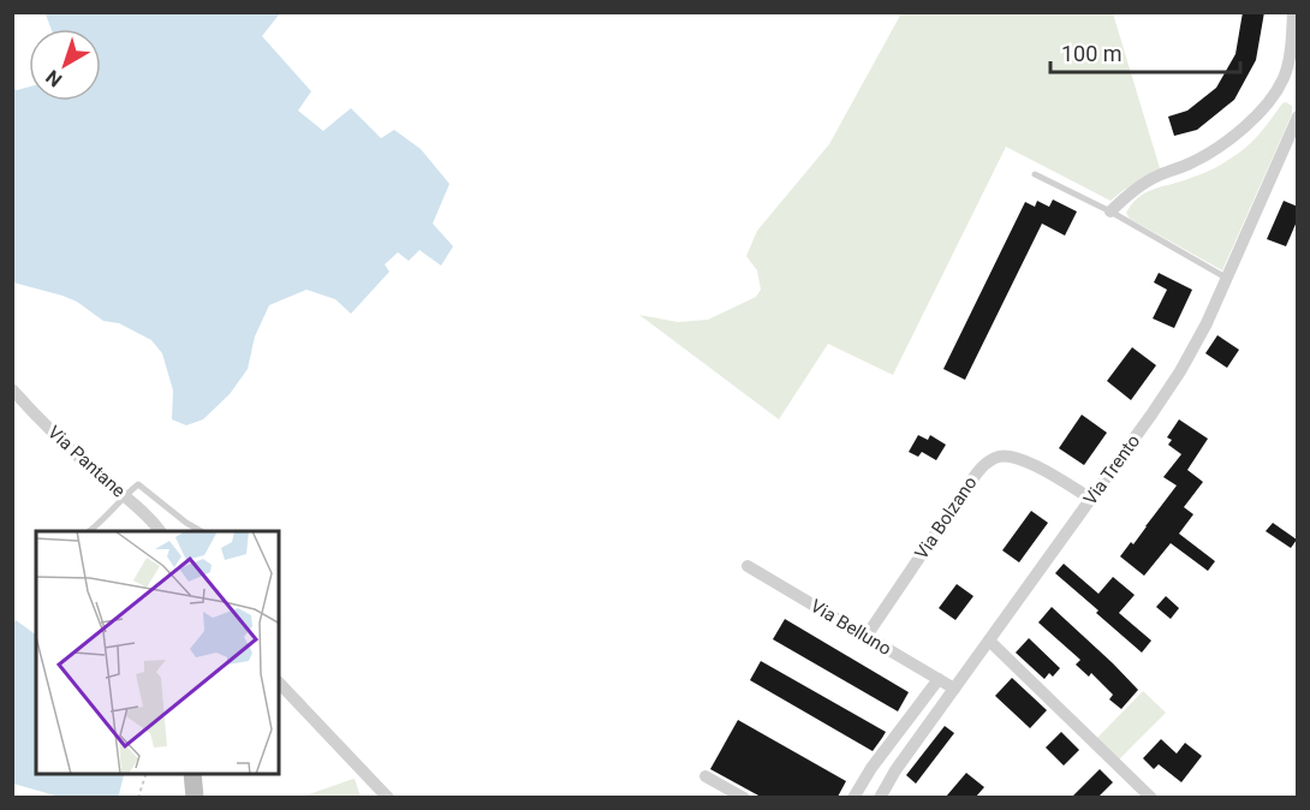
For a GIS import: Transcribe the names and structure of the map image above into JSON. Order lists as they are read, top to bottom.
{
  "streets": {
    "street": [
      "Via Pantane",
      "Via Trento",
      "Via Bolzano",
      "Via Belluno"
    ]
  },
  "crossings": [
    ["Via Trento", "Via Bolzano"],
    ["Via Trento", "Via Belluno"],
    ["Via Bolzano", "Via Belluno"]
  ],
  "scale_bar": "100 m",
  "north": "bottom left"
}
